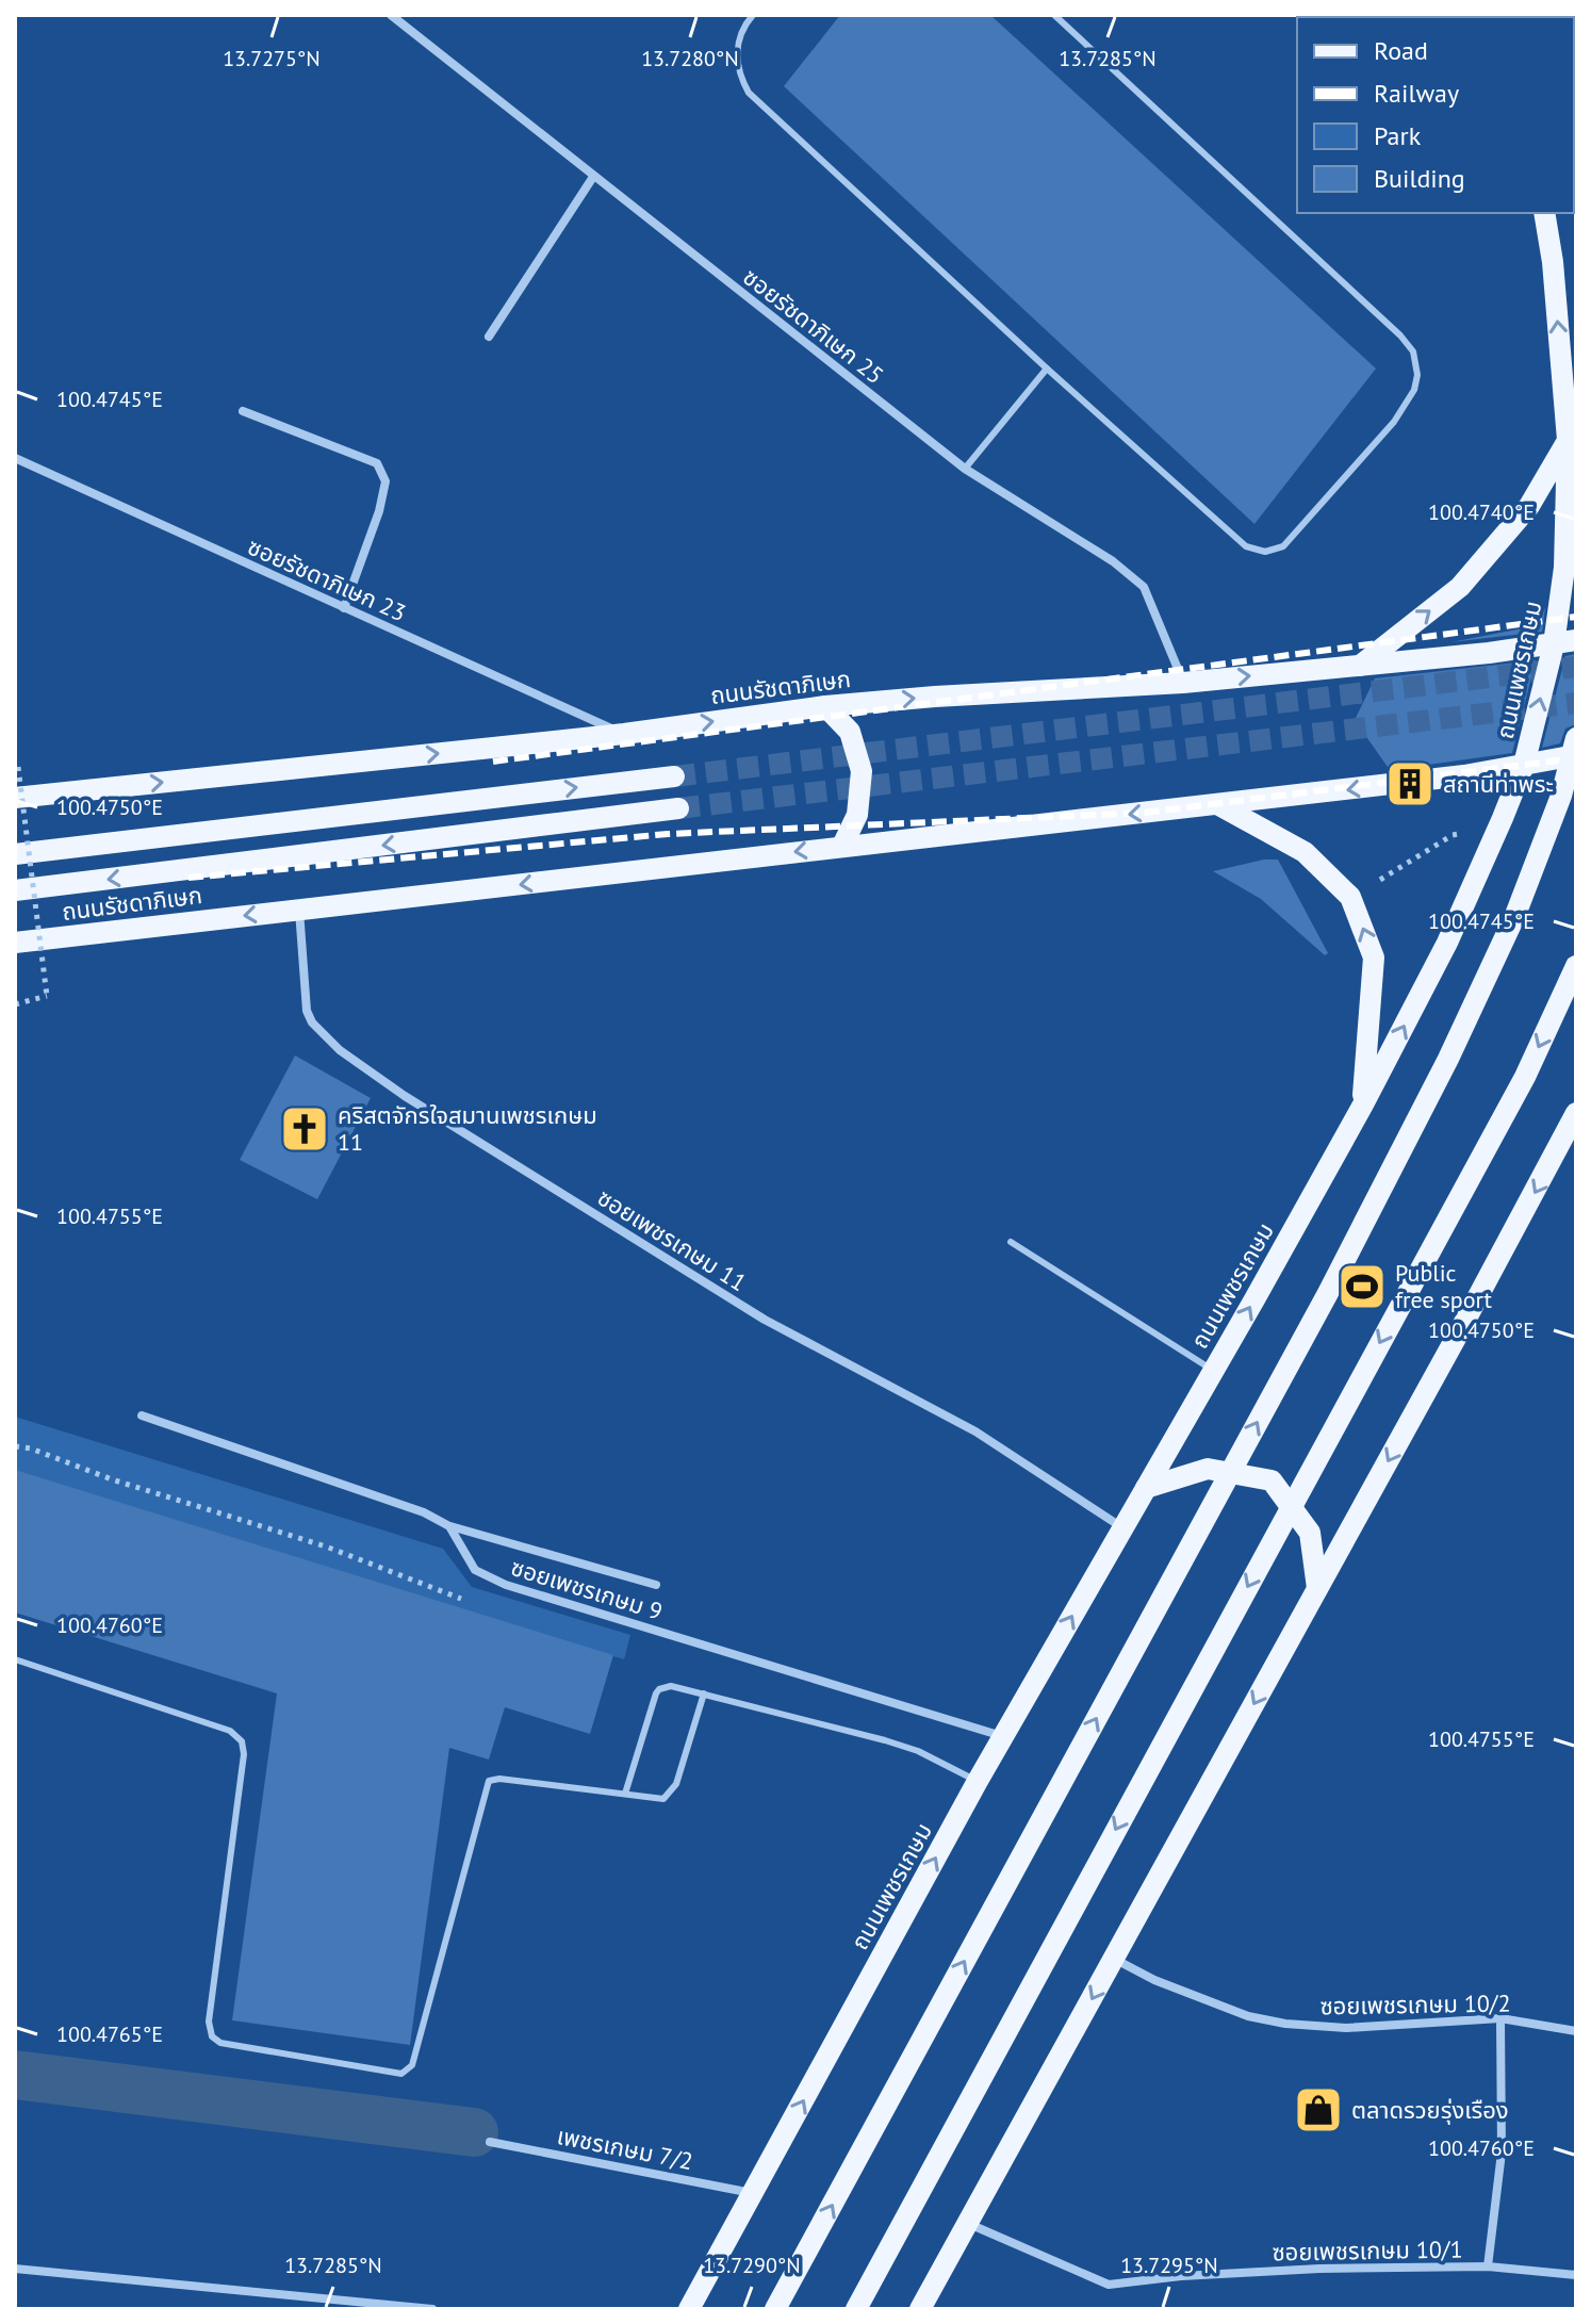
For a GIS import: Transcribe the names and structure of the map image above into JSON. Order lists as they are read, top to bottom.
{
  "streets": {
    "main road": ["ถนนเพชรเกษม", "ถนนรัชดาภิเษก"],
    "street": [
      "ซอยรัชดาภิเษก 25",
      "ซอยรัชดาภิเษก 23",
      "ซอยเพชรเกษม 11",
      "ซอยเพชรเกษม 9",
      "ซอยเพชรเกษม 10/2",
      "เพชรเกษม 7/2",
      "ซอยเพชรเกษม 10/1"
    ]
  },
  "crossings": [
    ["ซอยรัชดาภิเษก 25", "ถนนรัชดาภิเษก"],
    ["ซอยรัชดาภิเษก 23", "ถนนรัชดาภิเษก"],
    ["ถนนเพชรเกษม", "ถนนรัชดาภิเษก"],
    ["ถนนเพชรเกษม", "ซอยเพชรเกษม 11"],
    ["ถนนเพชรเกษม", "ซอยเพชรเกษม 9"],
    ["ถนนเพชรเกษม", "เพชรเกษม 7/2"],
    ["ถนนรัชดาภิเษก", "ซอยเพชรเกษม 11"]
  ],
  "places": {
    "building": ["สถานีท่าพระ"],
    "church": ["คริสตจักรใจสมานเพชรเกษม 11"],
    "sports": ["Public free sport"],
    "shop": ["ตลาดรวยรุ่งเรือง"]
  },
  "legend": [
    "Road",
    "Railway",
    "Park",
    "Building"
  ],
  "coordinates": [
    "13.7275°N",
    "13.7280°N",
    "13.7285°N",
    "100.4745°E",
    "100.4740°E",
    "100.4750°E",
    "100.4755°E",
    "100.4760°E",
    "100.4765°E",
    "13.7290°N",
    "13.7295°N"
  ]
}
